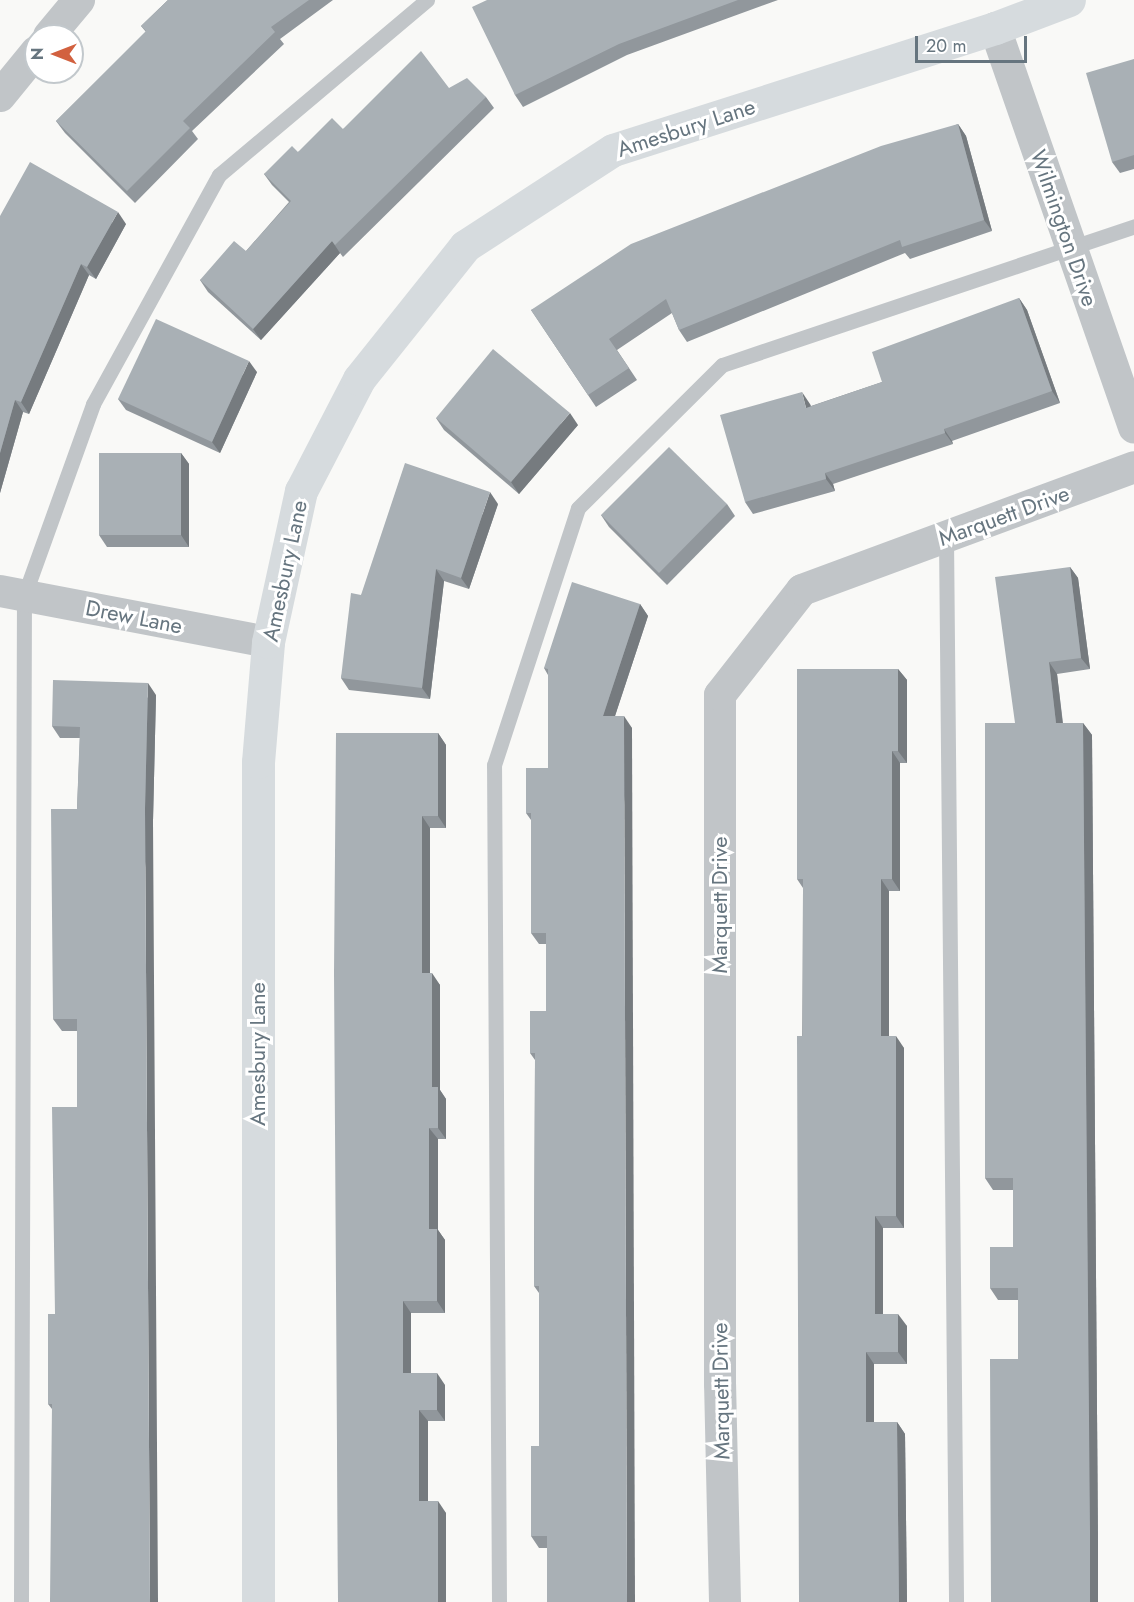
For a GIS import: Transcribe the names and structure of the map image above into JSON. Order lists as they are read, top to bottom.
{
  "streets": {
    "street": [
      "Amesbury Lane",
      "Wilmington Drive",
      "Marquett Drive",
      "Drew Lane"
    ]
  },
  "crossings": [
    ["Amesbury Lane", "Wilmington Drive"],
    ["Amesbury Lane", "Drew Lane"]
  ],
  "scale_bar": "20 m",
  "north": "left"
}
